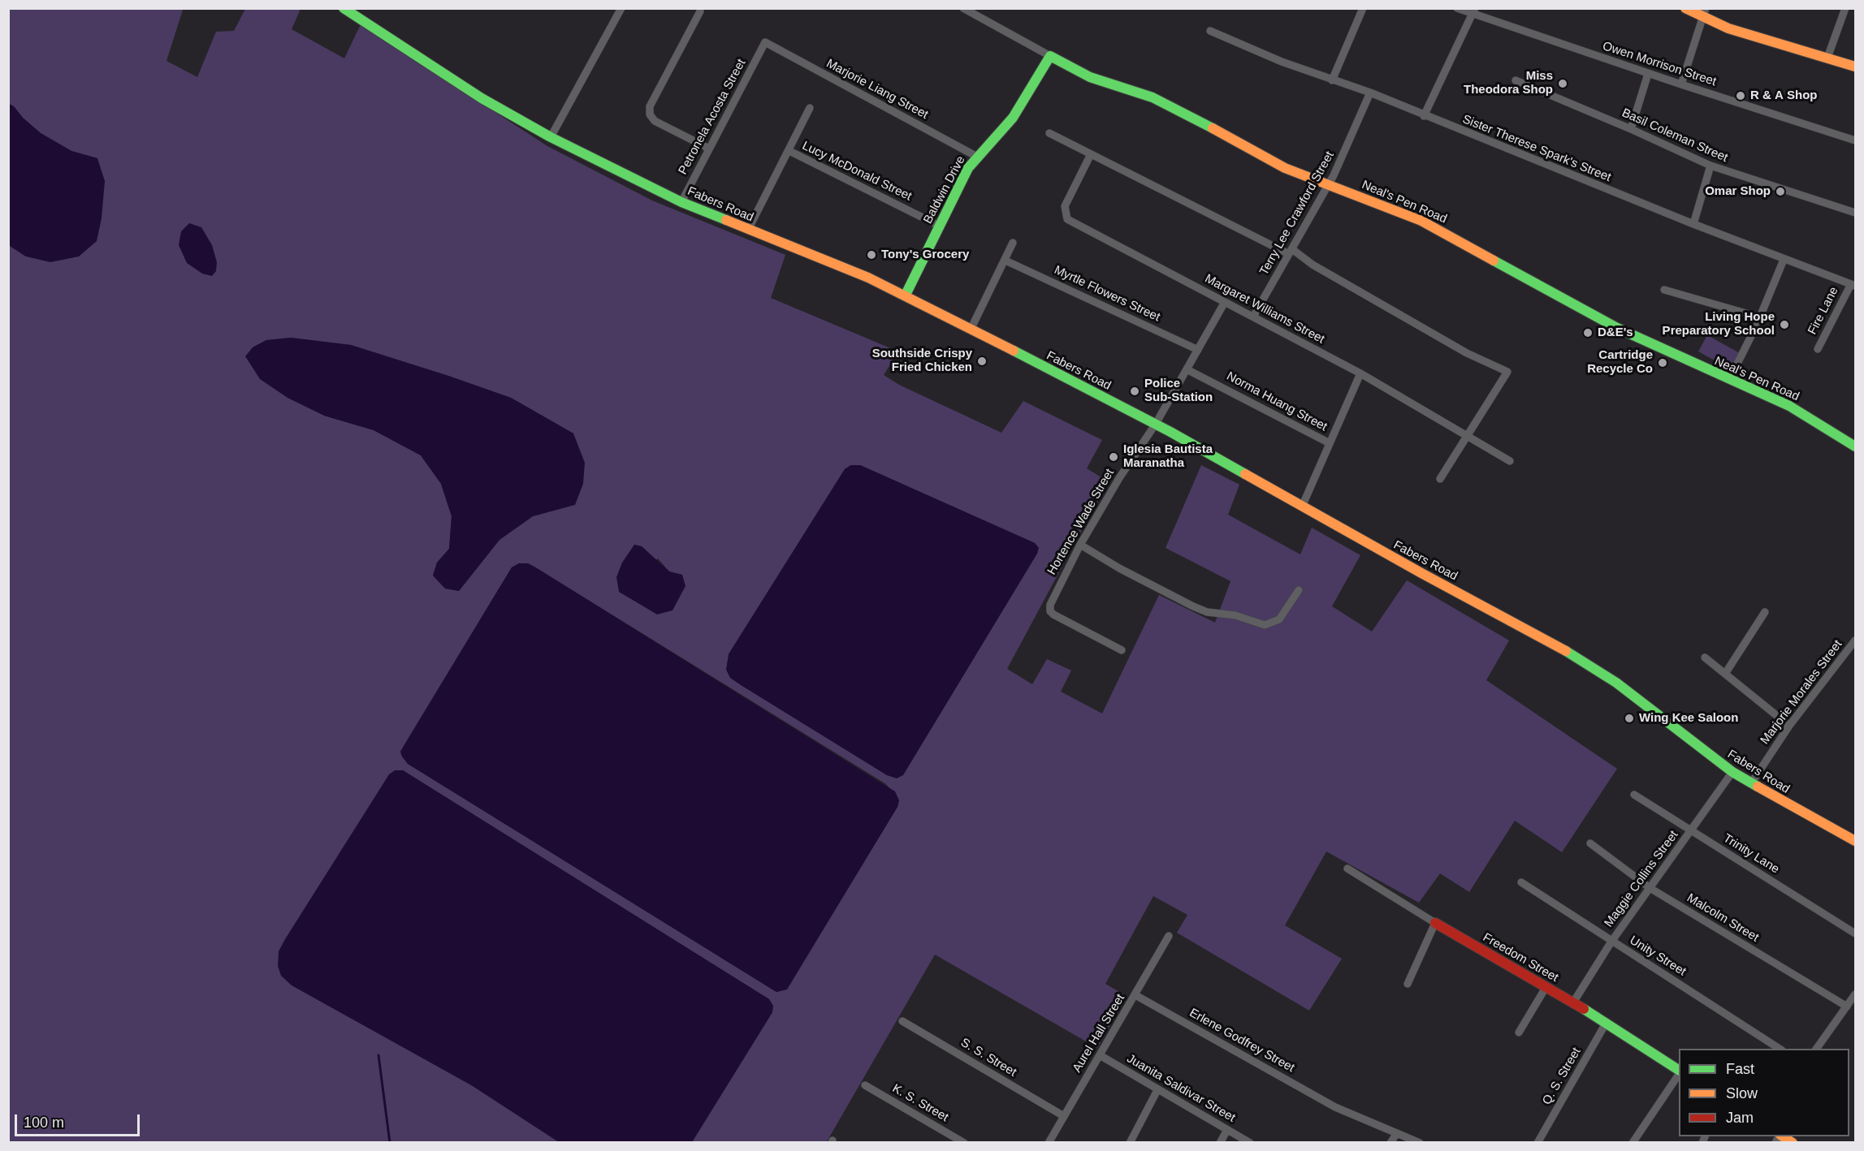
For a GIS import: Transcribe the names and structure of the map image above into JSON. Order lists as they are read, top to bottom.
{
  "streets": {
    "main road": [
      "Baldwin Drive",
      "Neal's Pen Road",
      "Fabers Road",
      "Freedom Street"
    ],
    "street": [
      "Owen Morrison Street",
      "Marjorie Liang Street",
      "Petronela Acosta Street",
      "Basil Coleman Street",
      "Sister Therese Spark's Street",
      "Lucy McDonald Street",
      "Terry Lee Crawford Street",
      "Myrtle Flowers Street",
      "Margaret Williams Street",
      "Fire Lane",
      "Norma Huang Street",
      "Hortence Wade Street",
      "Marjorie Morales Street",
      "Trinity Lane",
      "Maggie Collins Street",
      "Malcolm Street",
      "Unity Street",
      "Aurel Hall Street",
      "Erlene Godfrey Street",
      "S. S. Street",
      "Q. S. Street",
      "Juanita Saldivar Street",
      "K. S. Street"
    ]
  },
  "crossings": [
    ["Marjorie Liang Street", "Petronela Acosta Street"],
    ["Marjorie Liang Street", "Baldwin Drive"],
    ["Petronela Acosta Street", "Fabers Road"],
    ["Sister Therese Spark's Street", "Terry Lee Crawford Street"],
    ["Sister Therese Spark's Street", "Fire Lane"],
    ["Lucy McDonald Street", "Baldwin Drive"],
    ["Baldwin Drive", "Neal's Pen Road"],
    ["Baldwin Drive", "Fabers Road"],
    ["Neal's Pen Road", "Terry Lee Crawford Street"],
    ["Fabers Road", "Hortence Wade Street"],
    ["Fabers Road", "Marjorie Morales Street"],
    ["Fabers Road", "Maggie Collins Street"],
    ["Terry Lee Crawford Street", "Margaret Williams Street"],
    ["Myrtle Flowers Street", "Hortence Wade Street"],
    ["Margaret Williams Street", "Hortence Wade Street"],
    ["Norma Huang Street", "Hortence Wade Street"],
    ["Trinity Lane", "Maggie Collins Street"],
    ["Maggie Collins Street", "Malcolm Street"],
    ["Maggie Collins Street", "Unity Street"],
    ["Maggie Collins Street", "Freedom Street"],
    ["Freedom Street", "Q. S. Street"],
    ["Aurel Hall Street", "Erlene Godfrey Street"],
    ["Aurel Hall Street", "S. S. Street"],
    ["Aurel Hall Street", "Juanita Saldivar Street"]
  ],
  "places": [
    "Miss Theodora Shop",
    "R & A Shop",
    "Omar Shop",
    "Tony's Grocery",
    "Living Hope Preparatory School",
    "D&E's",
    "Southside Crispy Fried Chicken",
    "Cartridge Recycle Co",
    "Police Sub-Station",
    "Iglesia Bautista Maranatha",
    "Wing Kee Saloon"
  ],
  "legend": ["Fast", "Slow", "Jam"],
  "scale_bar": "100 m"
}
